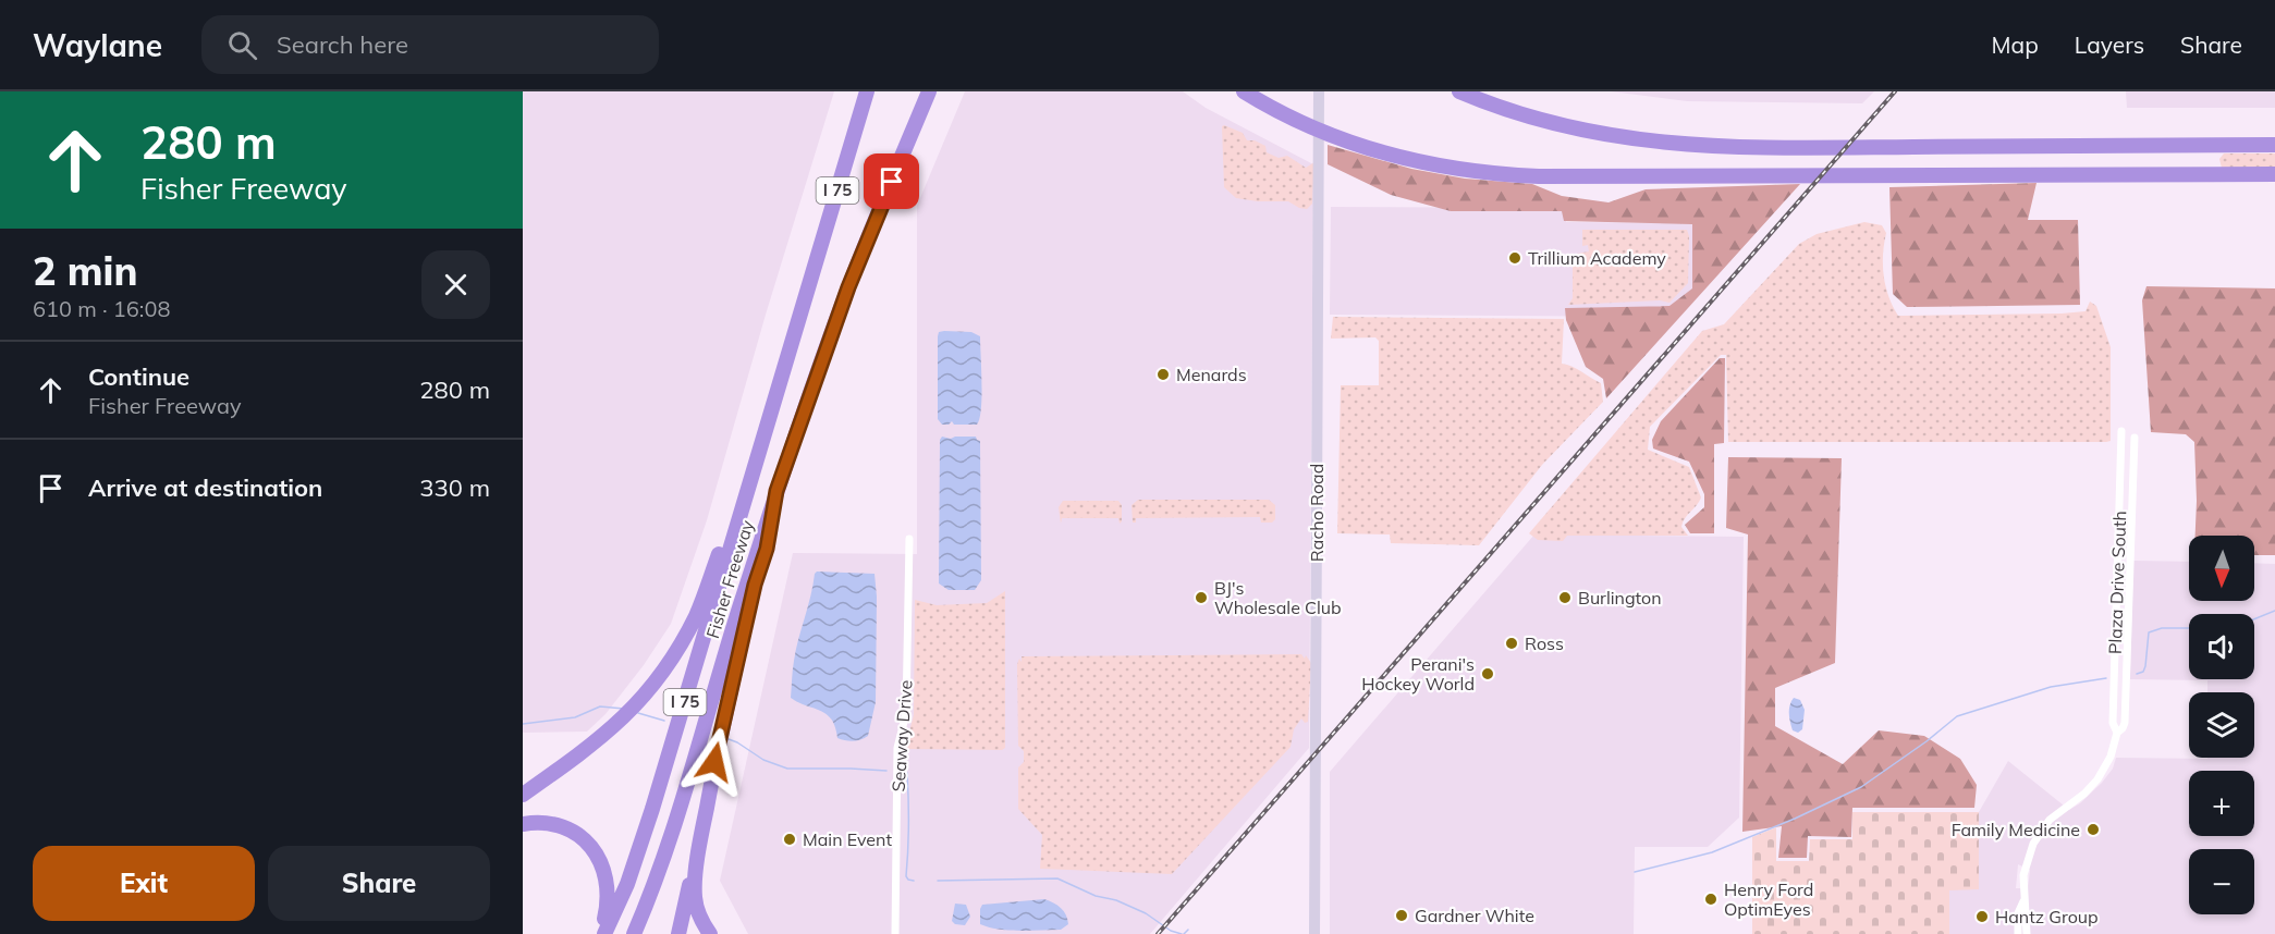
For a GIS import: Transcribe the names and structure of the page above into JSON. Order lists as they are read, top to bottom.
{
  "streets": {
    "highway": ["I 75", "Fisher Freeway"],
    "street": ["Racho Road", "Plaza Drive South", "Seaway Drive"]
  },
  "places": [
    "Trillium Academy",
    "Menards",
    "BJ's Wholesale Club",
    "Burlington",
    "Ross",
    "Perani's Hockey World",
    "Family Medicine",
    "Main Event",
    "Henry Ford OptimEyes",
    "Gardner White",
    "Hantz Group"
  ],
  "north": "bottom",
  "page": {
    "header": "Waylane",
    "search": "Search here",
    "nav": ["Map", "Layers", "Share"],
    "turn": ["280 m", "Fisher Freeway"],
    "heading": ["2 min", "610 m · 16:08"],
    "list": [
      {
        "name": "Continue",
        "note": "Fisher Freeway",
        "value": "280 m"
      },
      {
        "name": "Arrive at destination",
        "value": "330 m"
      }
    ],
    "map_buttons": ["+", "−"],
    "buttons": ["Exit", "Share"]
  }
}
